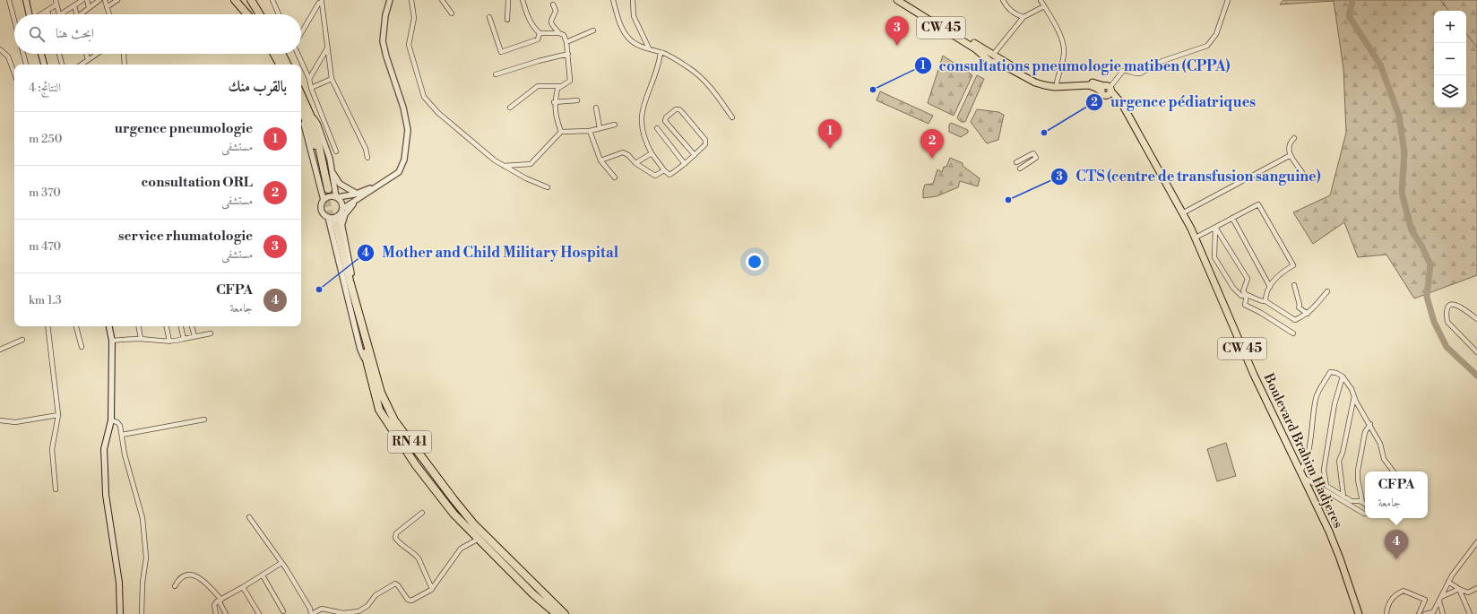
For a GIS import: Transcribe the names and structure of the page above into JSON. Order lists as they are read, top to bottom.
{
  "streets": {
    "highway": ["RN 41"],
    "main road": ["CW 45", "Boulevard Brahim Hadjeres"]
  },
  "crossings": [
    ["CW 45", "Boulevard Brahim Hadjeres"]
  ],
  "places": [
    "consultations pneumologie matiben (CPPA)",
    "urgence pédiatriques",
    "CTS (centre de transfusion sanguine)",
    "Mother and Child Military Hospital"
  ],
  "page": {
    "map_buttons": ["+", "−"],
    "search": "ابحث هنا",
    "pins": [
      "3",
      "1",
      "2",
      "4"
    ],
    "heading": ["بالقرب منك", "النتائج: 4"],
    "list": [
      {
        "mark": "1",
        "name": "urgence pneumologie",
        "note": "مستشفى",
        "value": "250 m"
      },
      {
        "mark": "2",
        "name": "consultation ORL",
        "note": "مستشفى",
        "value": "370 m"
      },
      {
        "mark": "3",
        "name": "service rhumatologie",
        "note": "مستشفى",
        "value": "470 m"
      },
      {
        "mark": "4",
        "name": "CFPA",
        "note": "جامعة",
        "value": "1.3 km"
      }
    ],
    "popup": ["CFPA", "جامعة"]
  }
}
